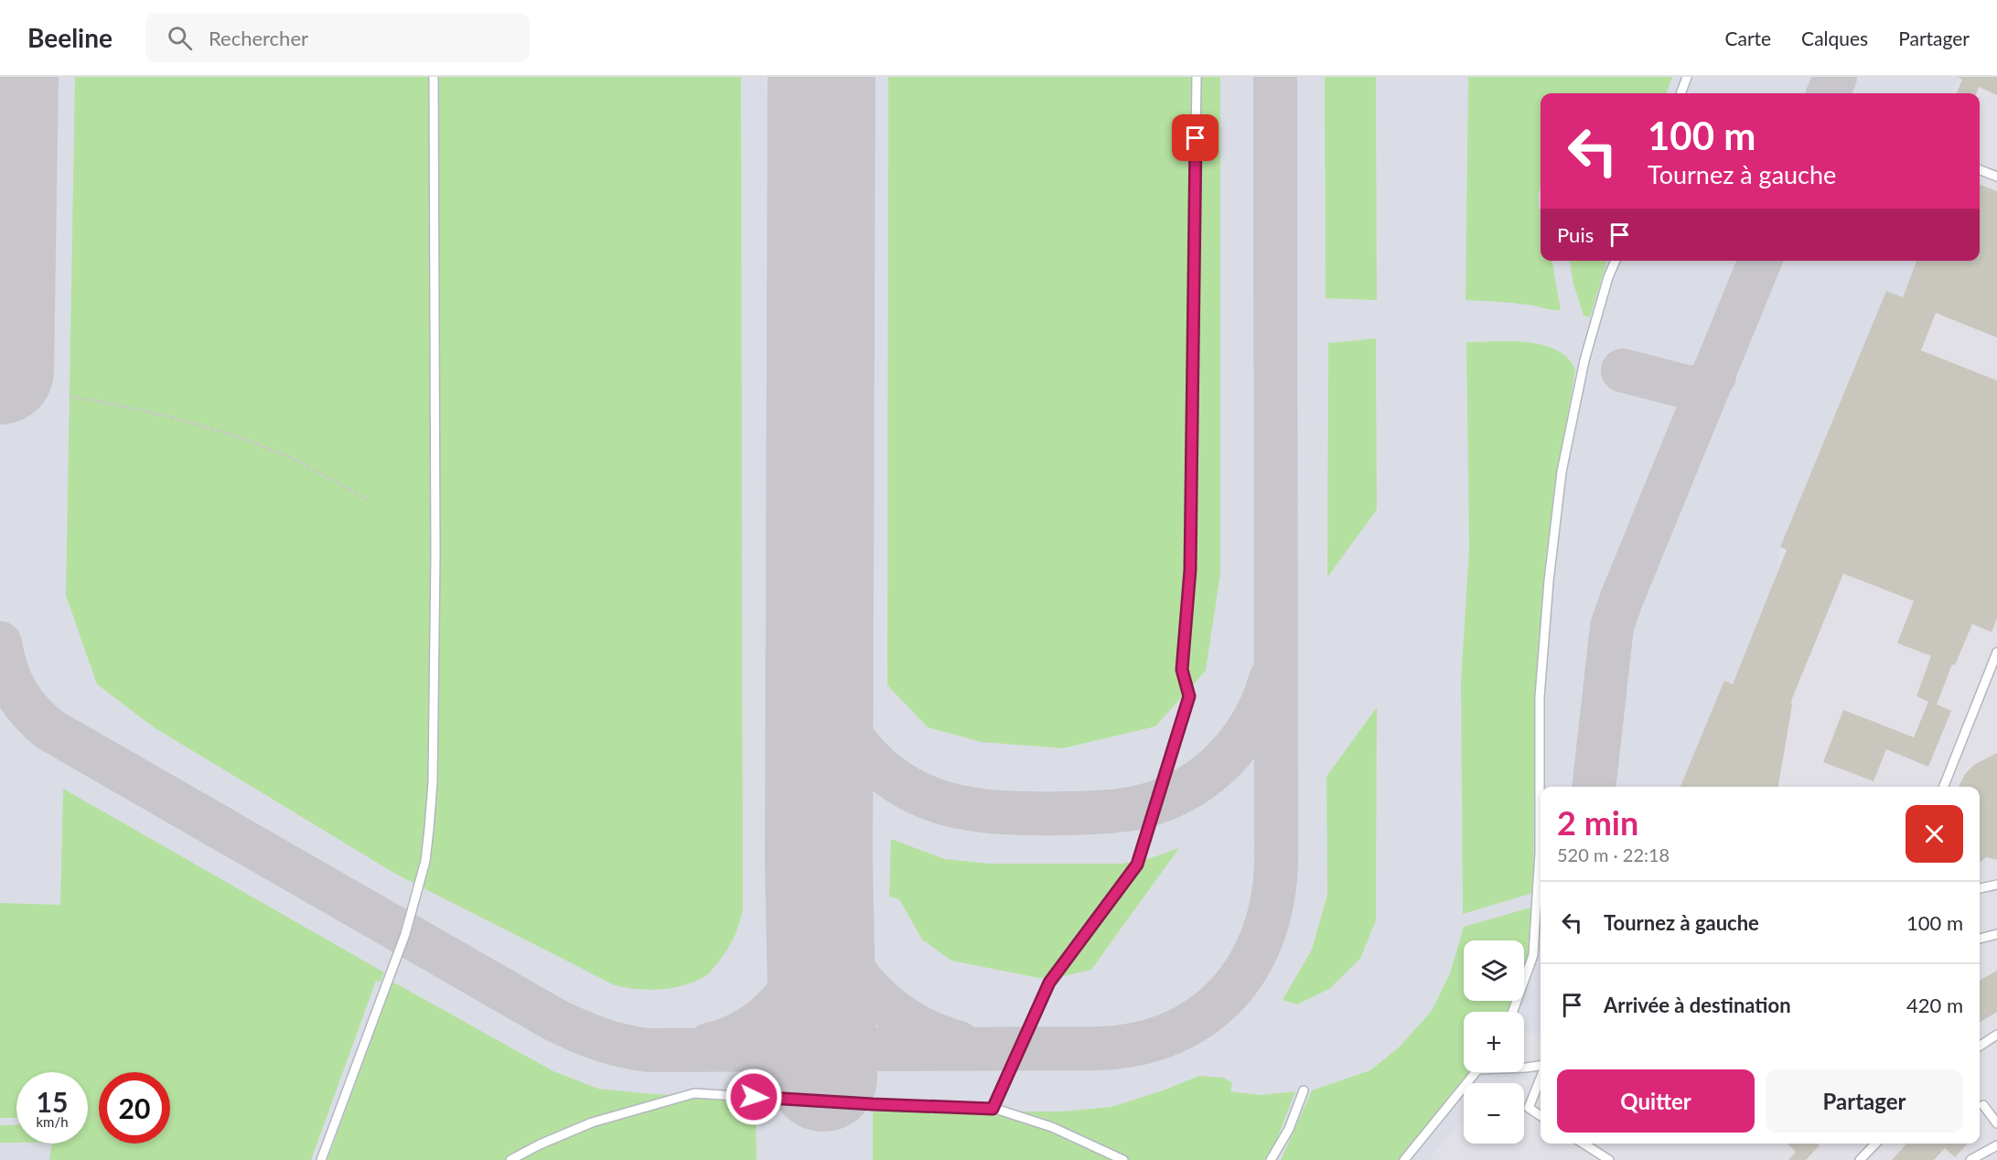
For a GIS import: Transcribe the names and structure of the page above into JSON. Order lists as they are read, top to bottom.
{
  "page": {
    "header": "Beeline",
    "search": "Rechercher",
    "nav": ["Carte", "Calques", "Partager"],
    "turn": ["100 m", "Tournez à gauche"],
    "then": "Puis",
    "heading": ["2 min", "520 m · 22:18"],
    "list": [
      {
        "name": "Tournez à gauche",
        "value": "100 m"
      },
      {
        "name": "Arrivée à destination",
        "value": "420 m"
      }
    ],
    "map_buttons": ["+", "−"],
    "buttons": ["Quitter", "Partager"],
    "speed": "15 km/h",
    "limit": "20"
  }
}
